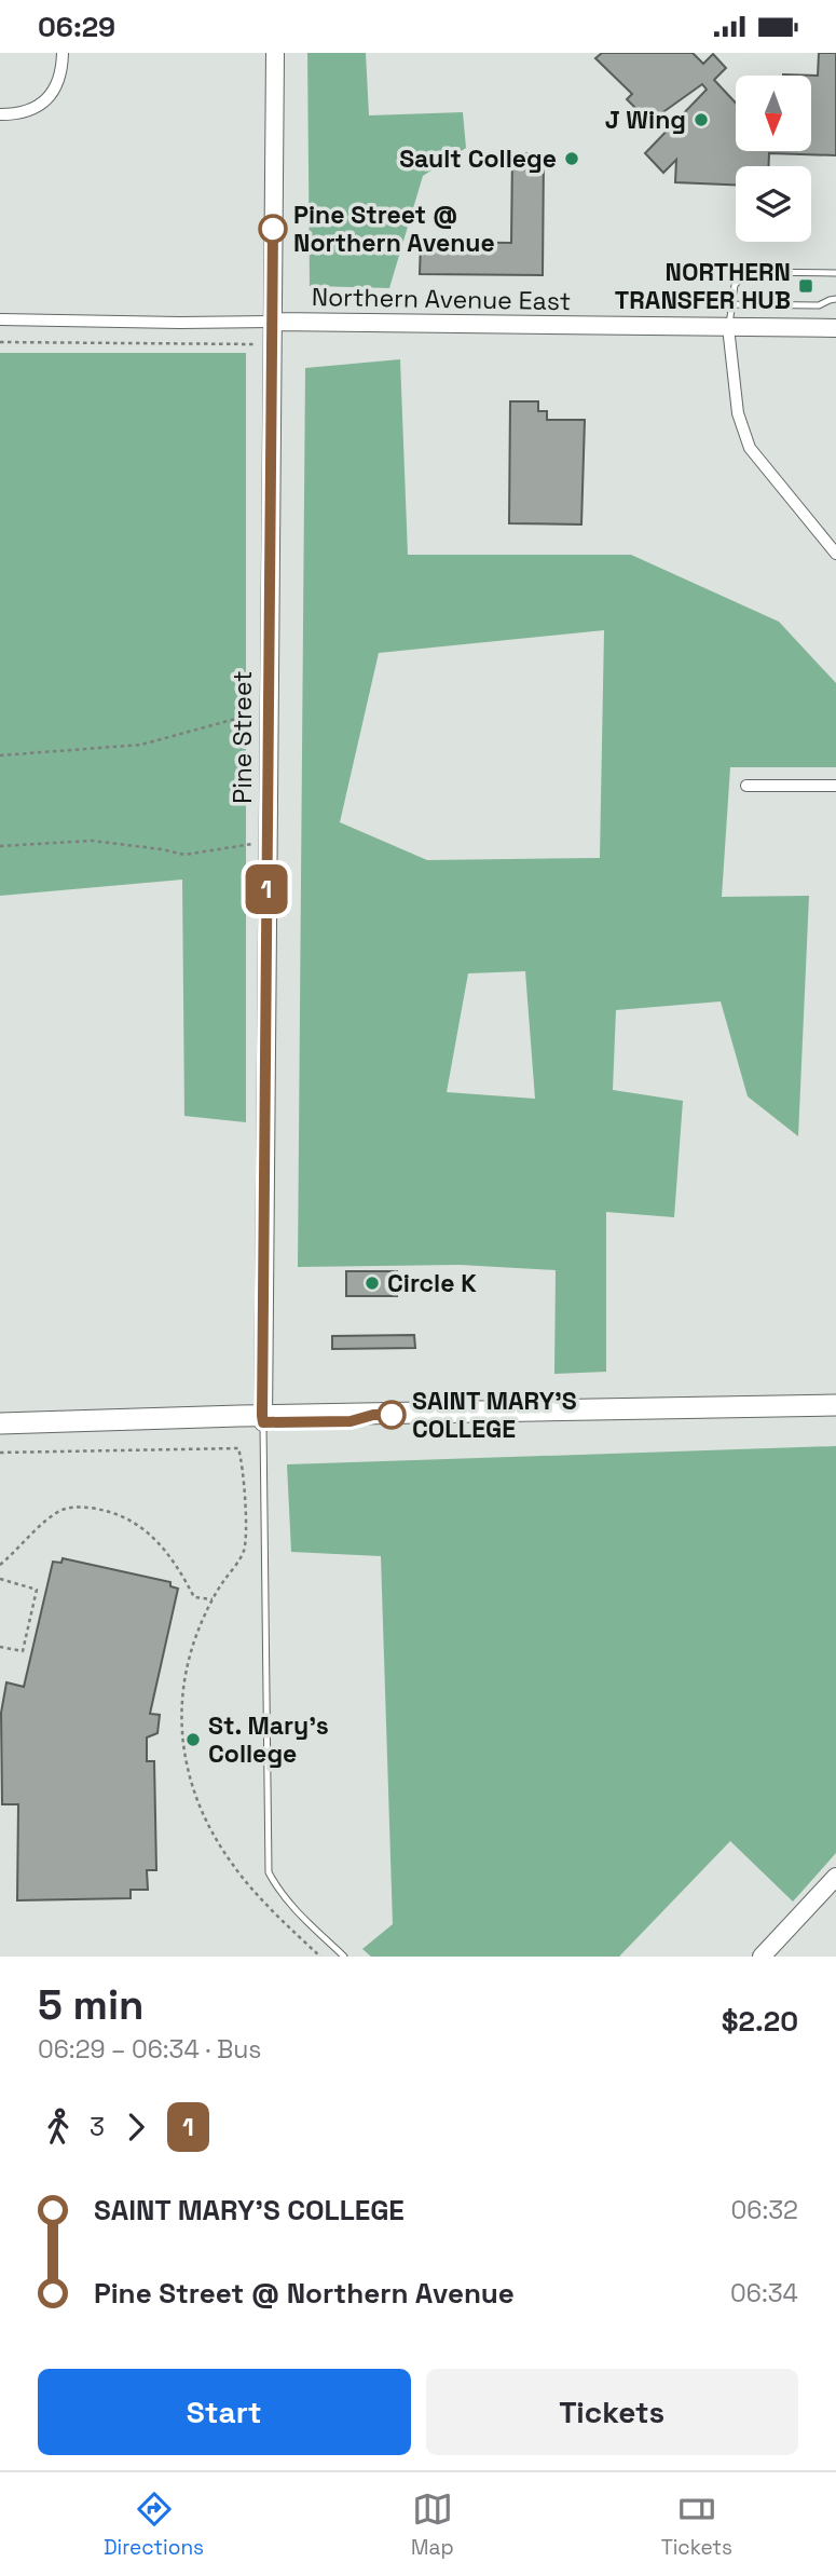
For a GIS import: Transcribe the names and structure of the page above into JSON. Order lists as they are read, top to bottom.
{
  "streets": {
    "street": ["Northern Avenue East", "Pine Street"]
  },
  "crossings": [
    ["Northern Avenue East", "Pine Street"]
  ],
  "places": {
    "other": [
      "J Wing",
      "Sault College",
      "Pine Street @ Northern Avenue",
      "Circle K",
      "SAINT MARY'S COLLEGE",
      "St. Mary's College"
    ],
    "transit": ["NORTHERN TRANSFER HUB"]
  },
  "lines": ["bus line 1"],
  "north": "bottom",
  "page": {
    "status": "06:29",
    "on_map": "1",
    "heading": ["5 min", "06:29 – 06:34 · Bus", "$2.20"],
    "legs": ["3", "1"],
    "list": [
      {
        "name": "SAINT MARY'S COLLEGE",
        "value": "06:32"
      },
      {
        "name": "Pine Street @ Northern Avenue",
        "value": "06:34"
      }
    ],
    "buttons": ["Start", "Tickets"],
    "tabs": ["Directions", "Map", "Tickets"]
  }
}
